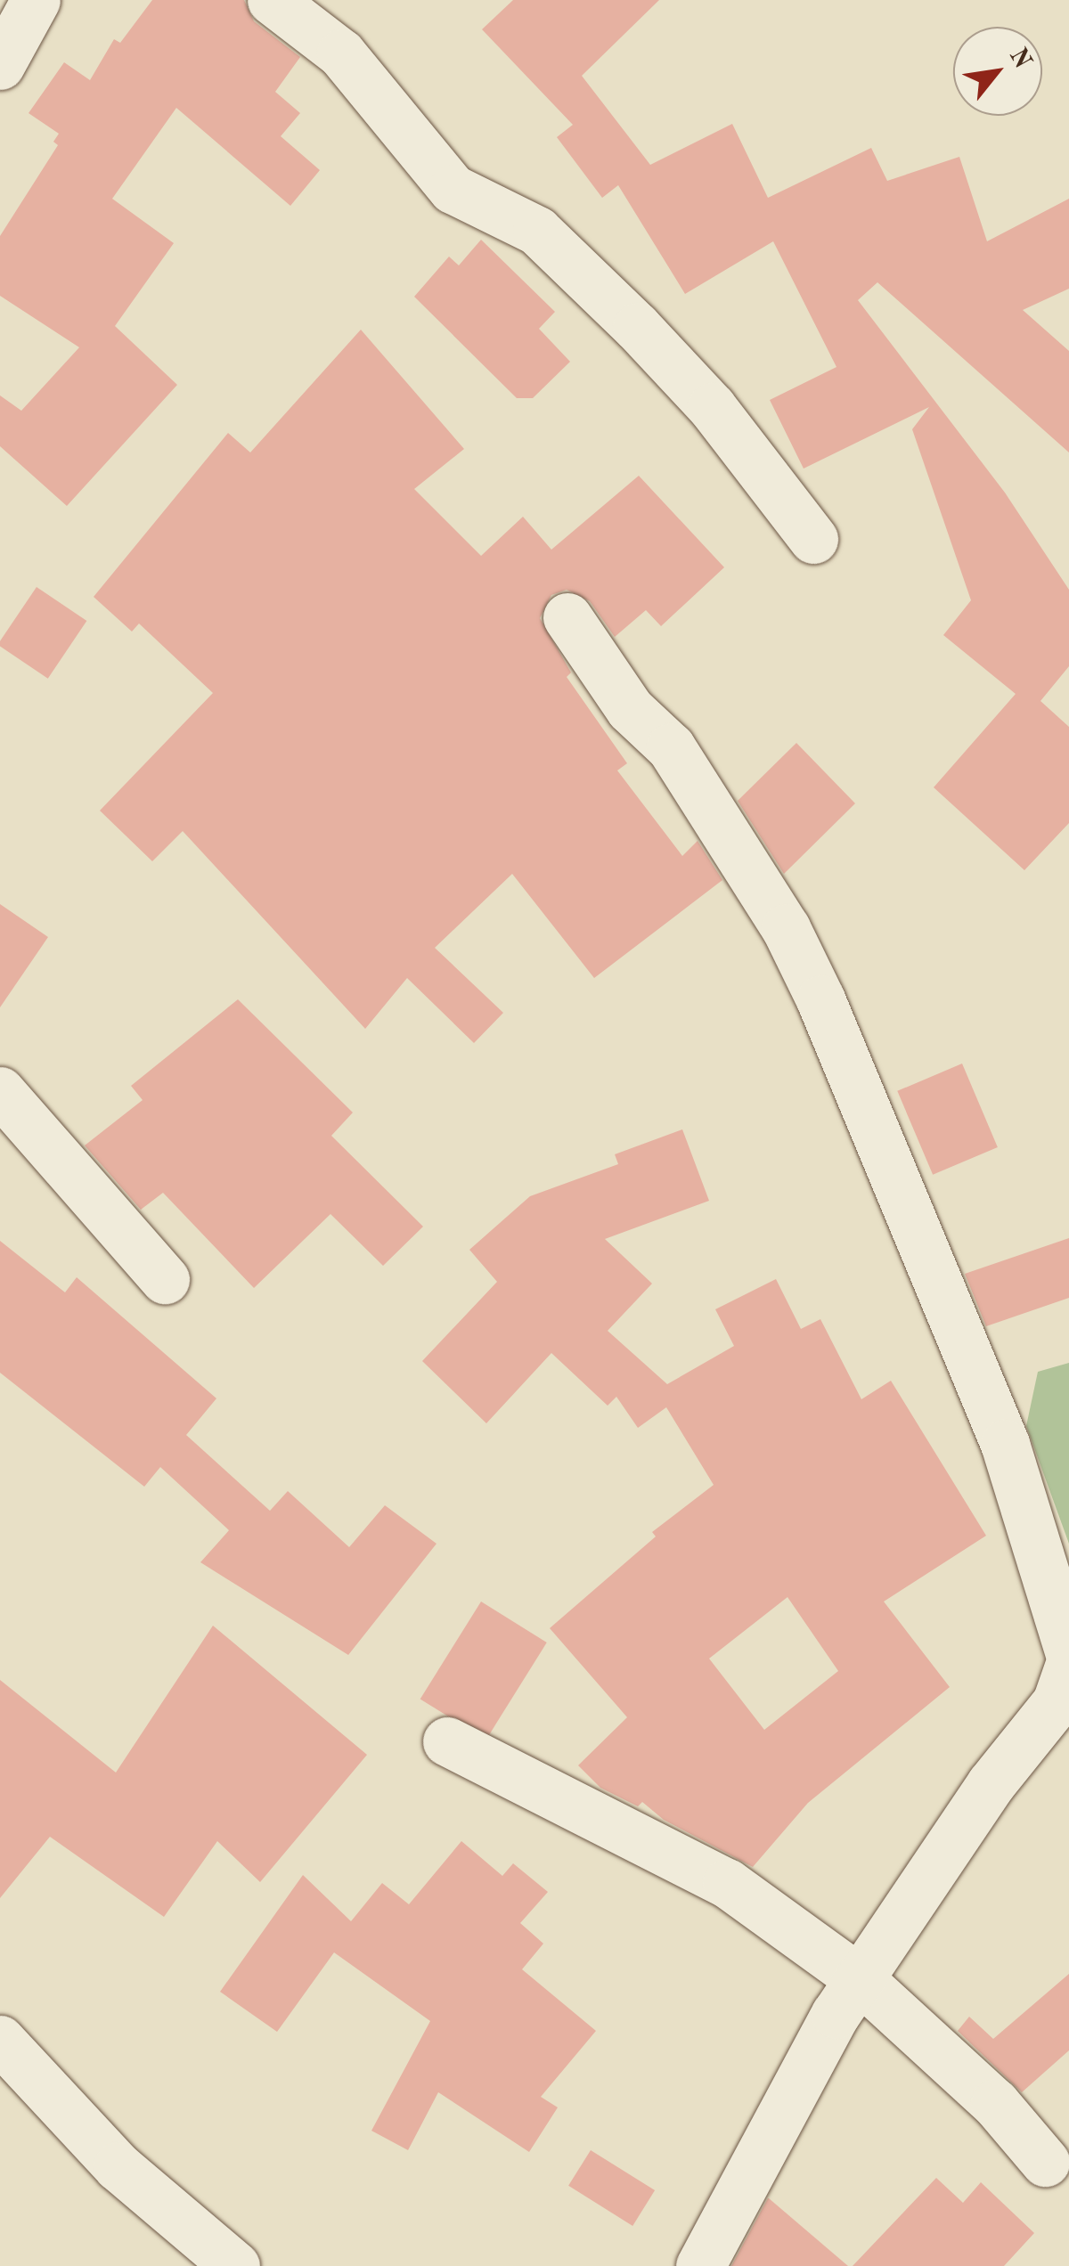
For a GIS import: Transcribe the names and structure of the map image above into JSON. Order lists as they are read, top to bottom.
{
  "north": "top right"
}
